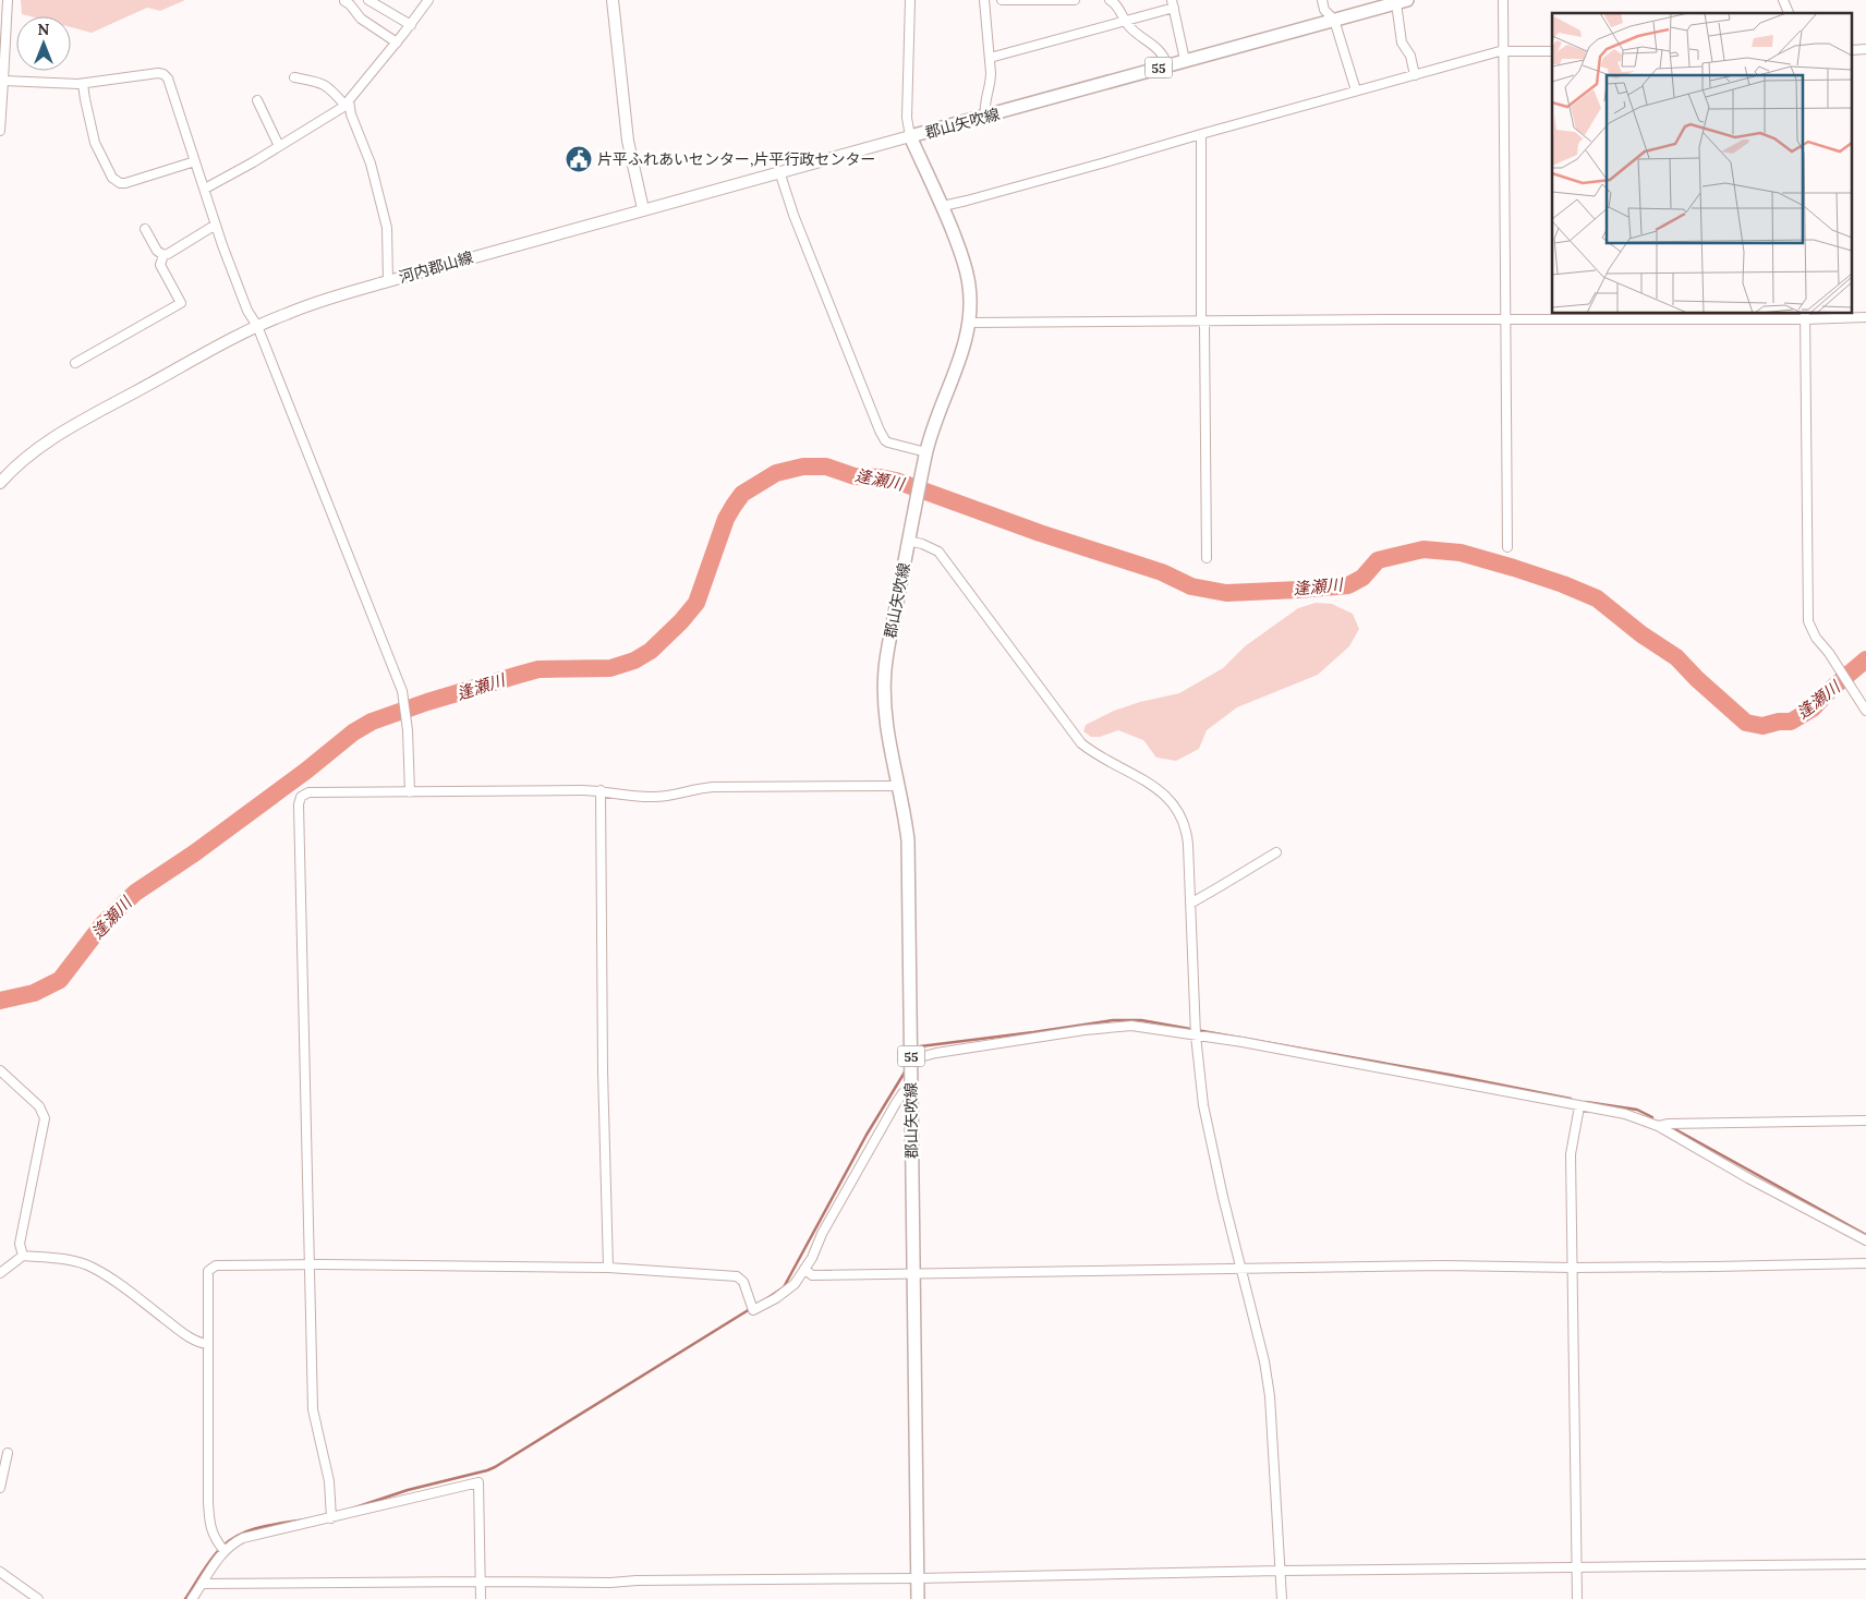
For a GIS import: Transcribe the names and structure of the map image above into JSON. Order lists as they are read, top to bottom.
{
  "streets": {
    "main road": ["55", "郡山矢吹線", "河内郡山線"]
  },
  "crossings": [
    ["郡山矢吹線", "河内郡山線"]
  ],
  "water": ["逢瀬川"],
  "places": {
    "public building": ["片平ふれあいセンター,片平行政センター"]
  },
  "north": "top"
}
